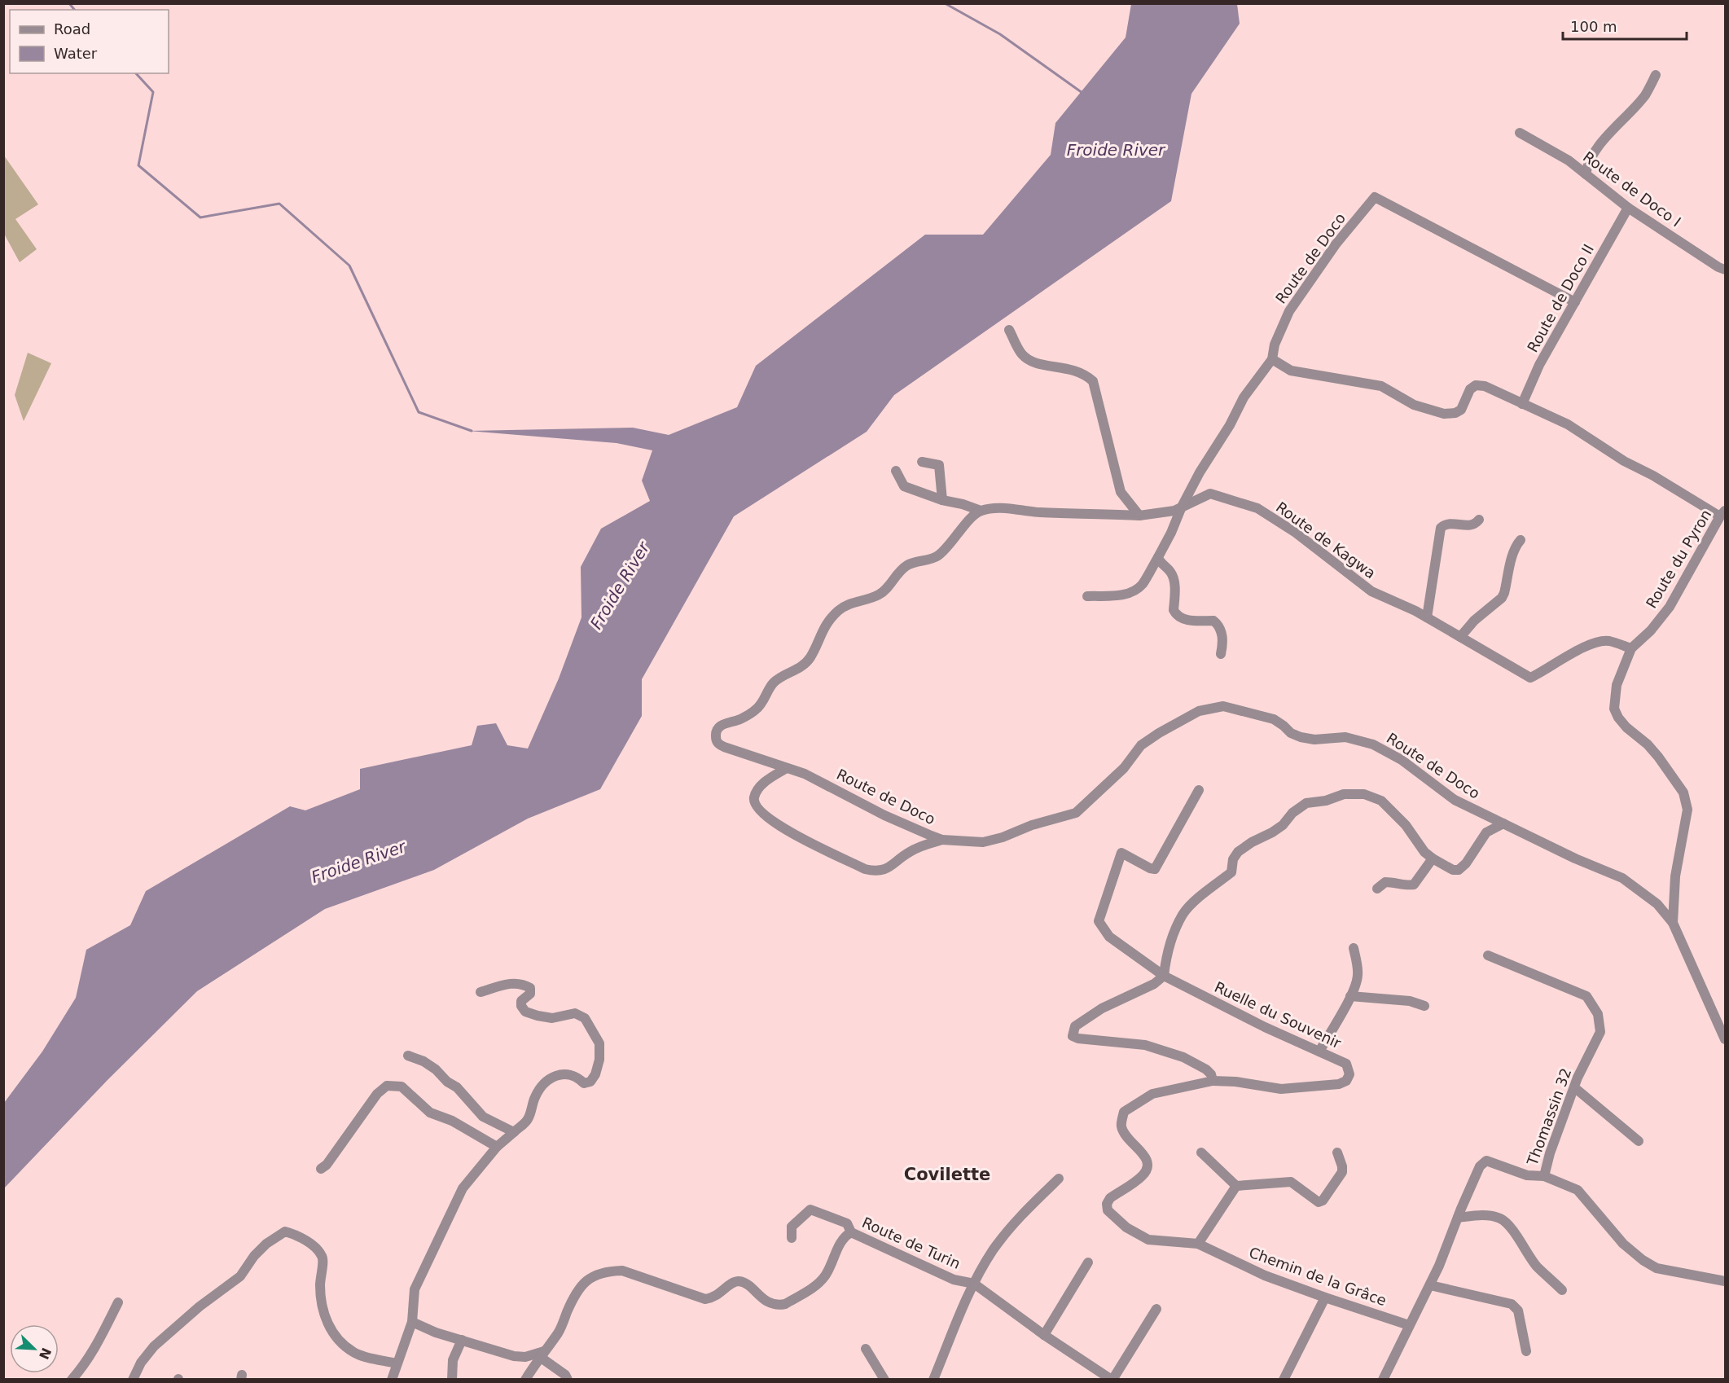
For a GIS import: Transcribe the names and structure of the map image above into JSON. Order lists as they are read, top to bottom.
{
  "streets": {
    "street": [
      "Route de Doco I",
      "Route de Doco",
      "Route de Doco II",
      "Route de Kagwa",
      "Route du Pyron",
      "Ruelle du Souvenir",
      "Thomassin 32",
      "Route de Turin",
      "Chemin de la Grâce"
    ]
  },
  "crossings": [
    ["Route de Doco I", "Route de Doco II"],
    ["Route de Doco", "Route de Doco II"],
    ["Route de Doco", "Route du Pyron"],
    ["Route de Kagwa", "Route du Pyron"],
    ["Ruelle du Souvenir", "Chemin de la Grâce"],
    ["Thomassin 32", "Chemin de la Grâce"]
  ],
  "districts": ["Covilette"],
  "water": ["Froide River"],
  "legend": ["Road", "Water"],
  "scale_bar": "100 m",
  "north": "bottom right"
}
